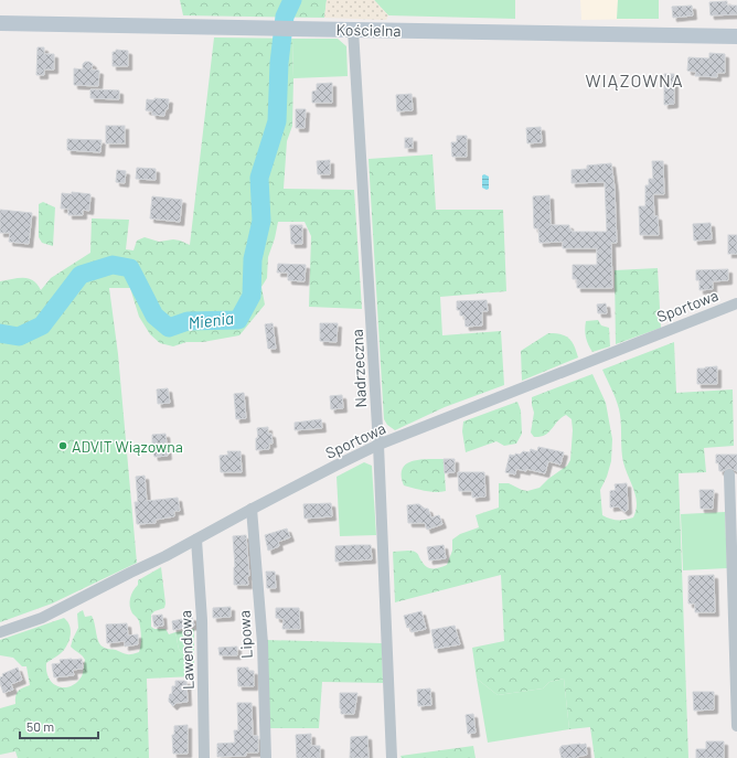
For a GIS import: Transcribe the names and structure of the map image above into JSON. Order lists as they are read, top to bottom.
{
  "streets": {
    "street": [
      "Kościelna",
      "Sportowa",
      "Nadrzeczna",
      "Lipowa",
      "Lawendowa"
    ]
  },
  "crossings": [
    ["Kościelna", "Nadrzeczna"],
    ["Sportowa", "Nadrzeczna"],
    ["Sportowa", "Lipowa"],
    ["Sportowa", "Lawendowa"]
  ],
  "districts": ["WIĄZOWNA"],
  "water": ["Mienia"],
  "places": ["ADVIT Wiązowna"],
  "scale_bar": "50 m"
}
